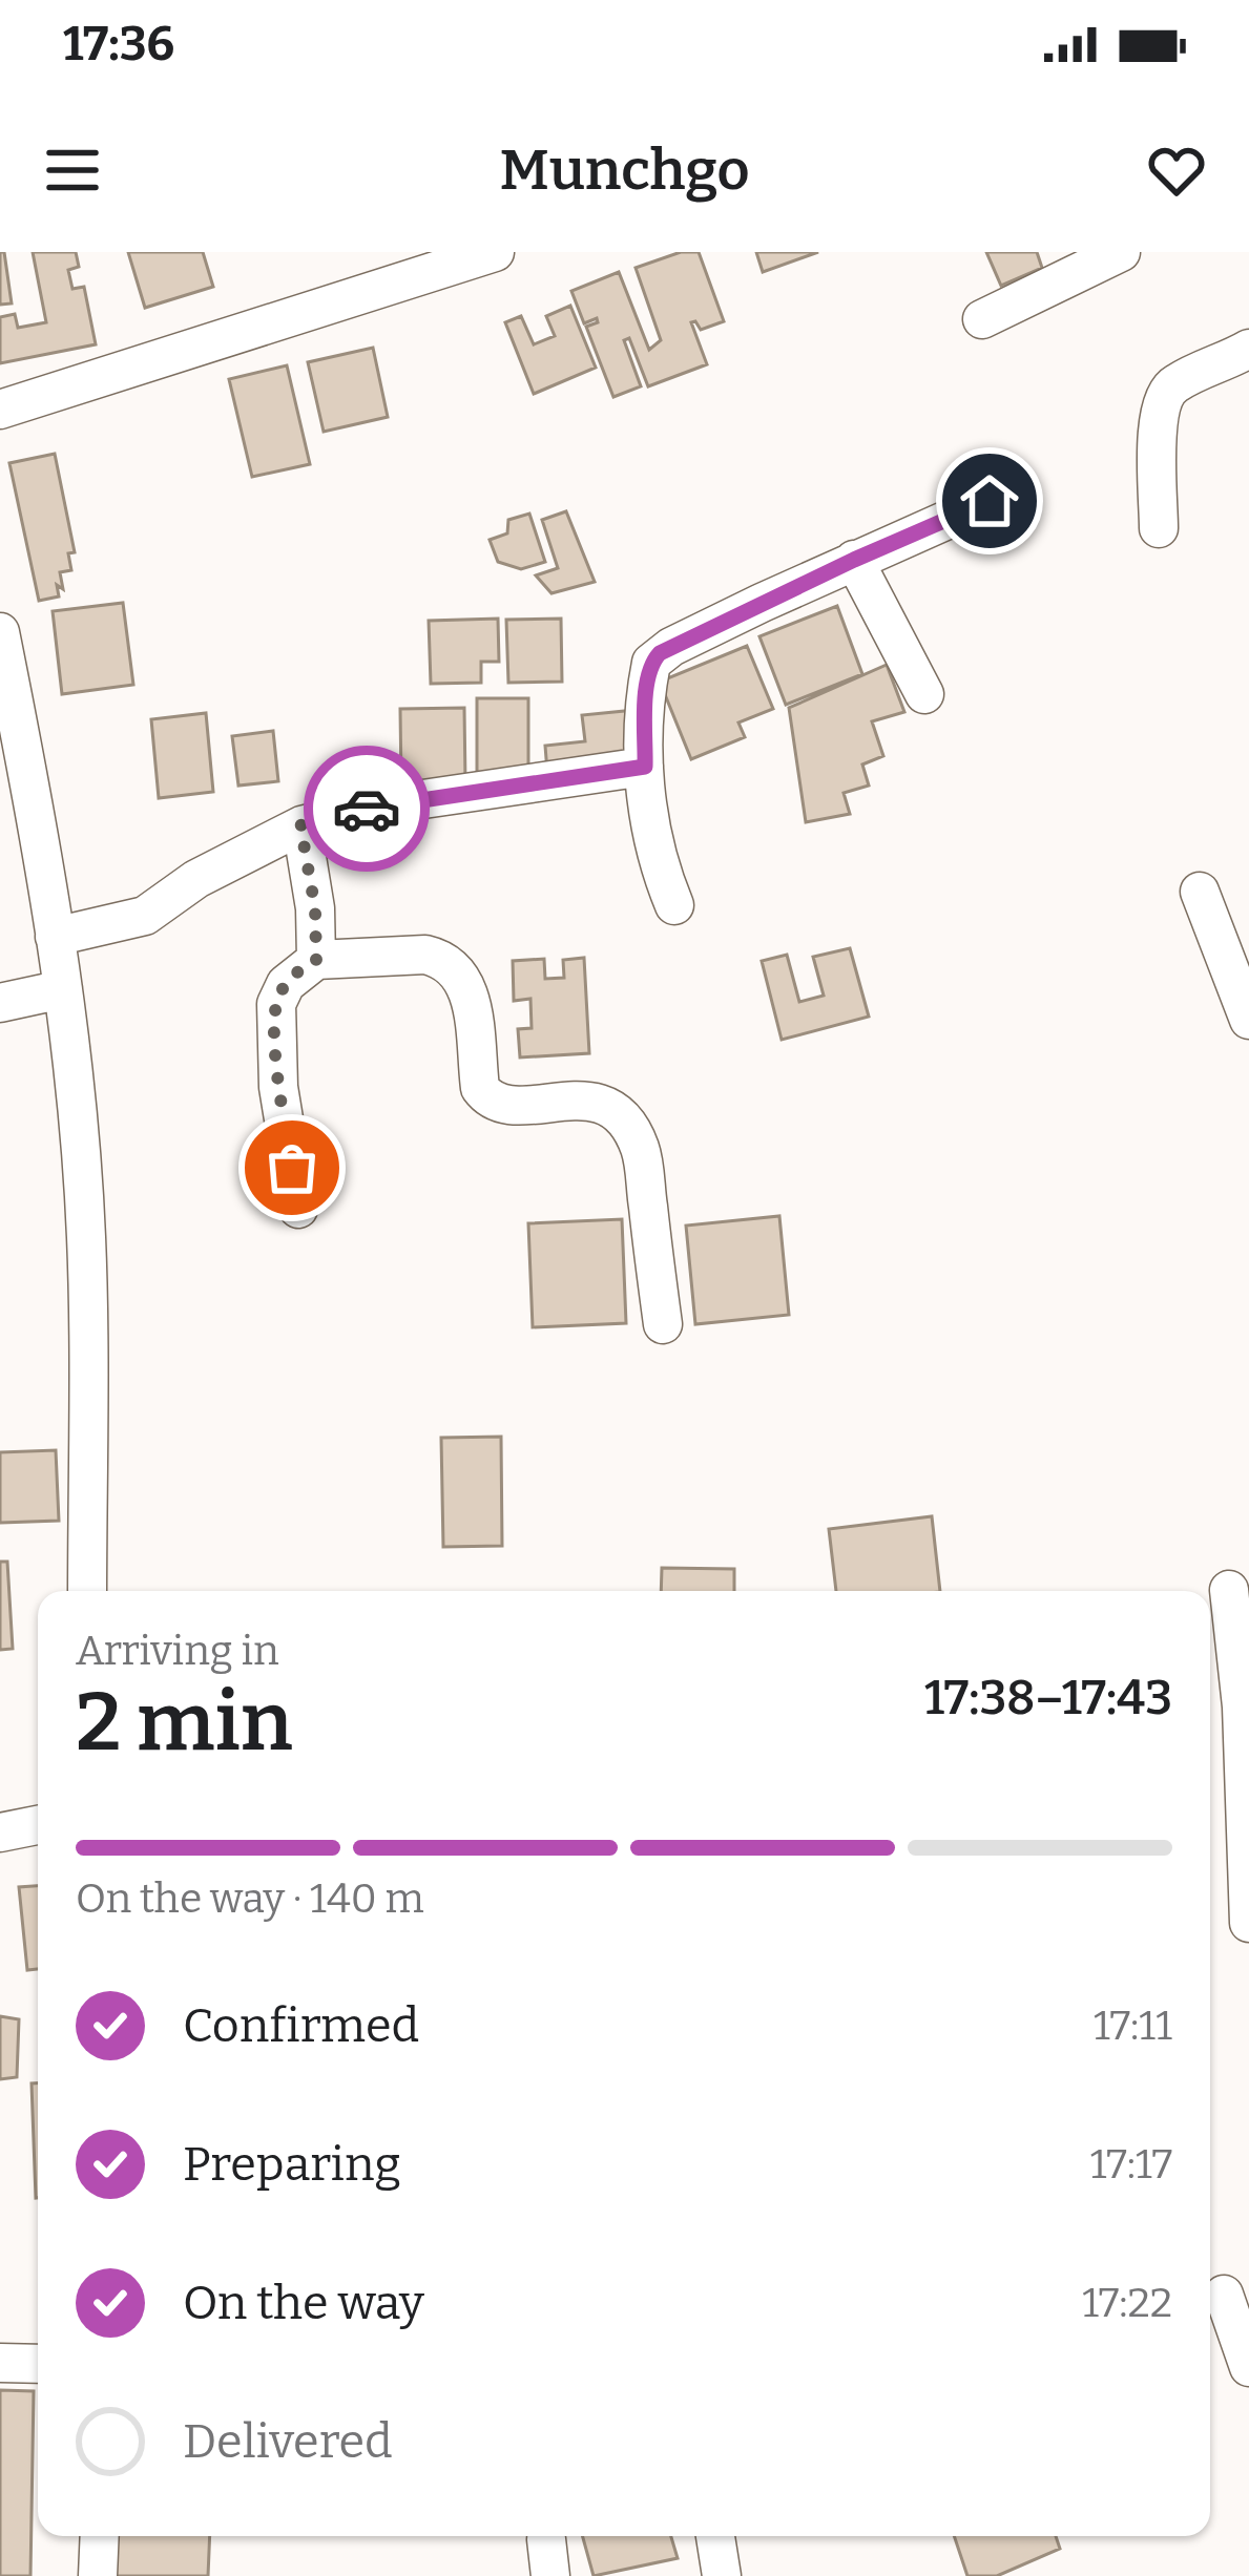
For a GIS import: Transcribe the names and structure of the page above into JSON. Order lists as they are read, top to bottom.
{
  "page": {
    "status": "17:36",
    "header": "Munchgo",
    "heading": ["2 min", "Arriving in", "17:38–17:43"],
    "bar": "On the way · 140 m",
    "list": [
      ["Confirmed", "17:11"],
      ["Preparing", "17:17"],
      ["On the way", "17:22"],
      "Delivered"
    ]
  }
}
